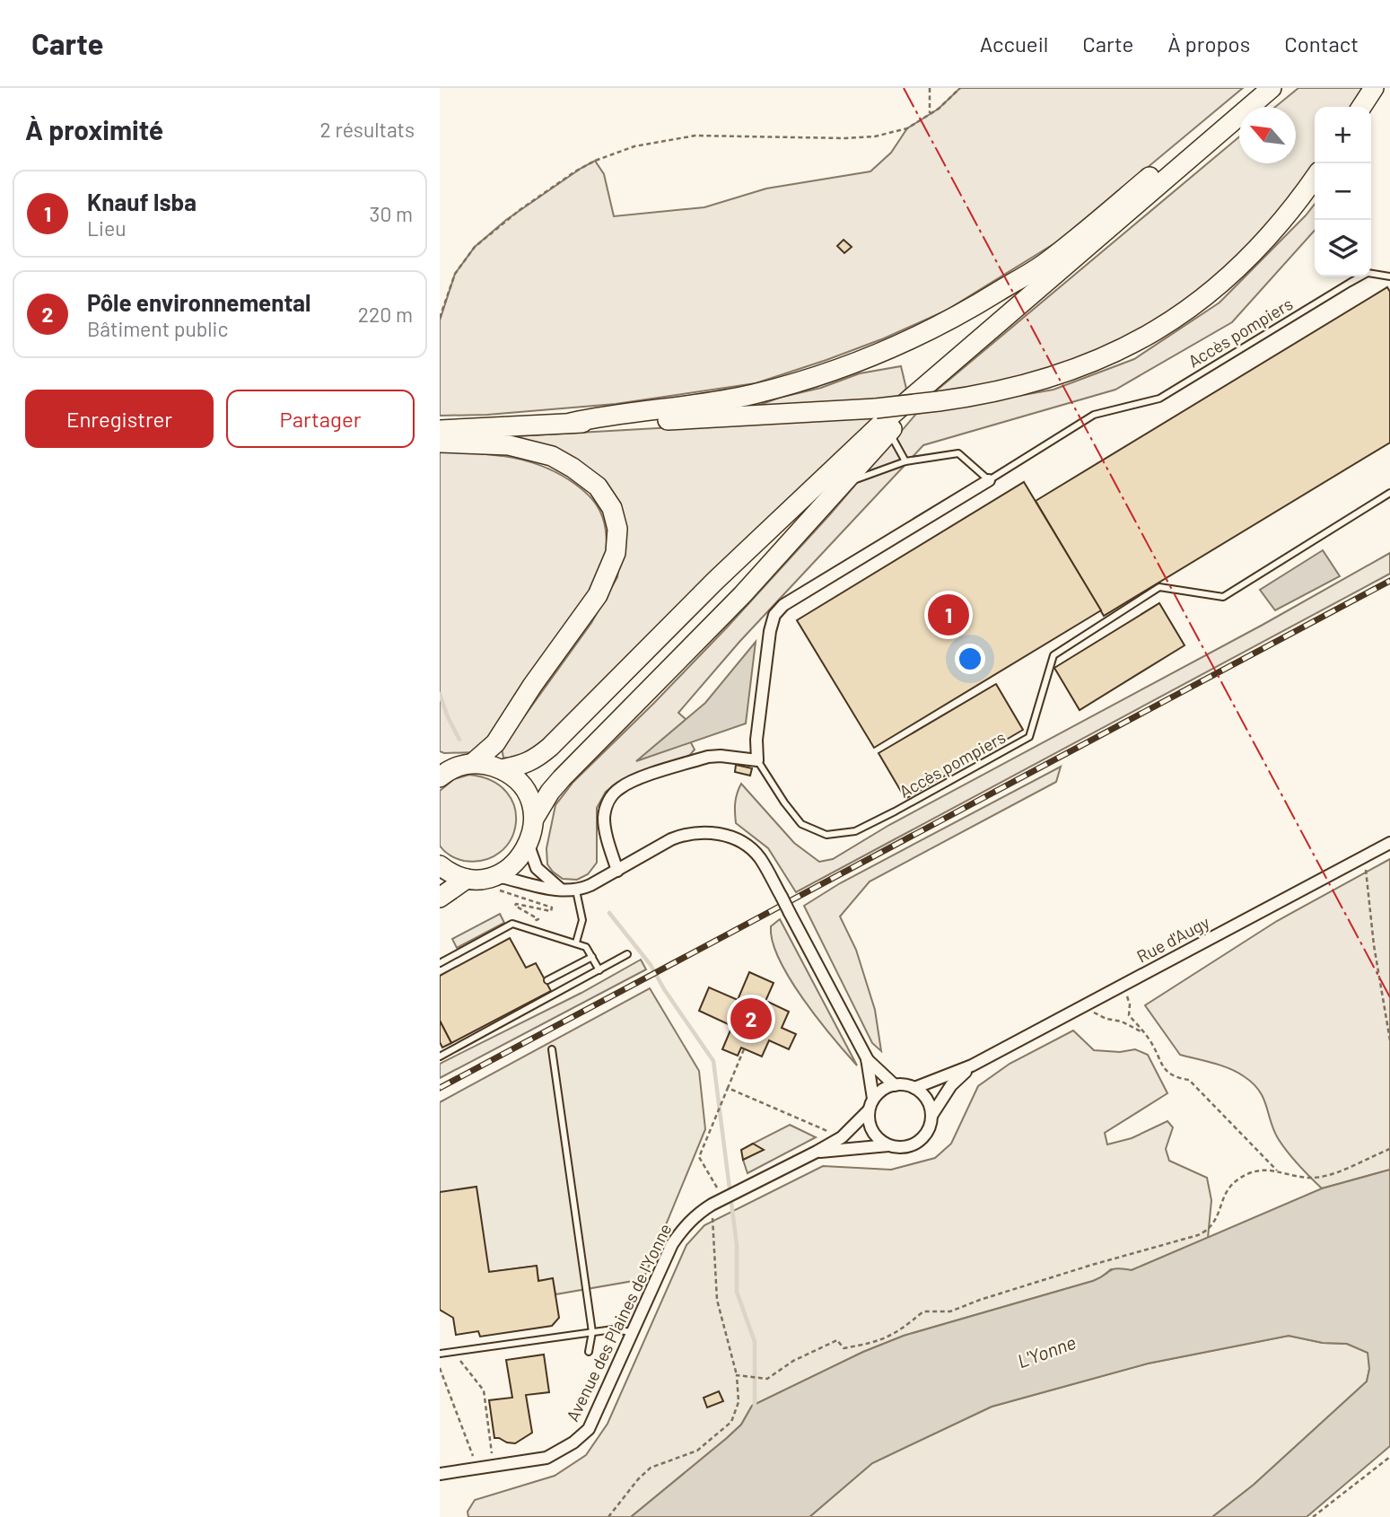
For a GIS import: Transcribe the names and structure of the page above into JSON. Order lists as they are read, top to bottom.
{
  "streets": {
    "street": ["Rue d'Augy", "Avenue des Plaines de l'Yonne"],
    "lane": ["Accès pompiers"]
  },
  "crossings": [
    ["Rue d'Augy", "Avenue des Plaines de l'Yonne"]
  ],
  "water": ["L'Yonne"],
  "north": "top left",
  "page": {
    "header": "Carte",
    "nav": [
      "Accueil",
      "Carte",
      "À propos",
      "Contact"
    ],
    "heading": ["À proximité", "2 résultats"],
    "map_buttons": ["+", "−"],
    "list": [
      {
        "mark": "1",
        "name": "Knauf Isba",
        "note": "Lieu",
        "value": "30 m"
      },
      {
        "mark": "2",
        "name": "Pôle environnemental",
        "note": "Bâtiment public",
        "value": "220 m"
      }
    ],
    "buttons": ["Enregistrer", "Partager"],
    "pins": ["1", "2"]
  }
}
